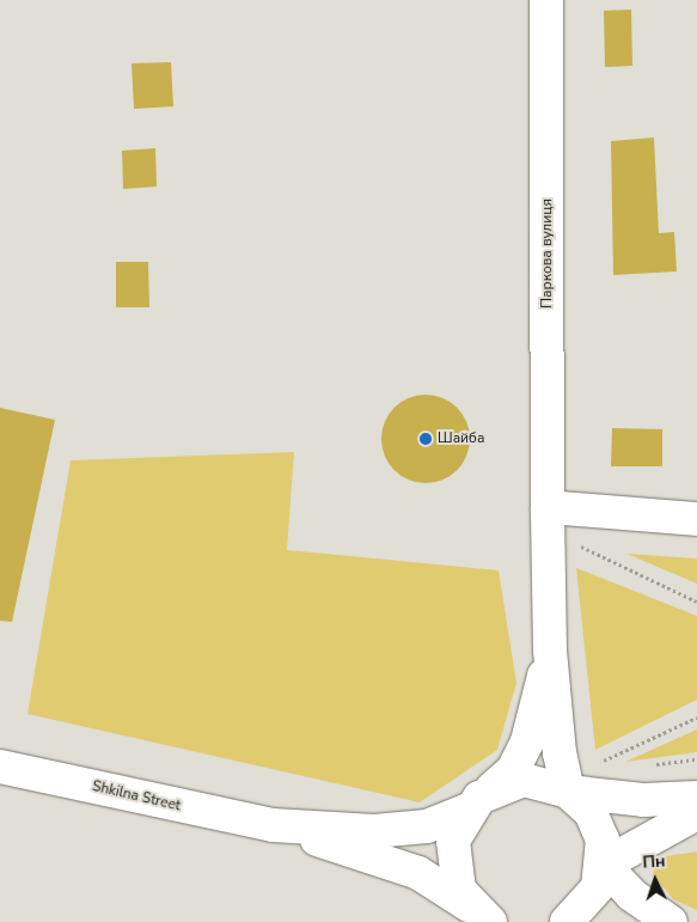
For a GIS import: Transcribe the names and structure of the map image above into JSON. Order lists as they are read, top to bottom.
{
  "streets": {
    "main road": ["Паркова вулиця", "Shkilna Street"]
  },
  "places": ["Шайба"],
  "north": "top"
}
